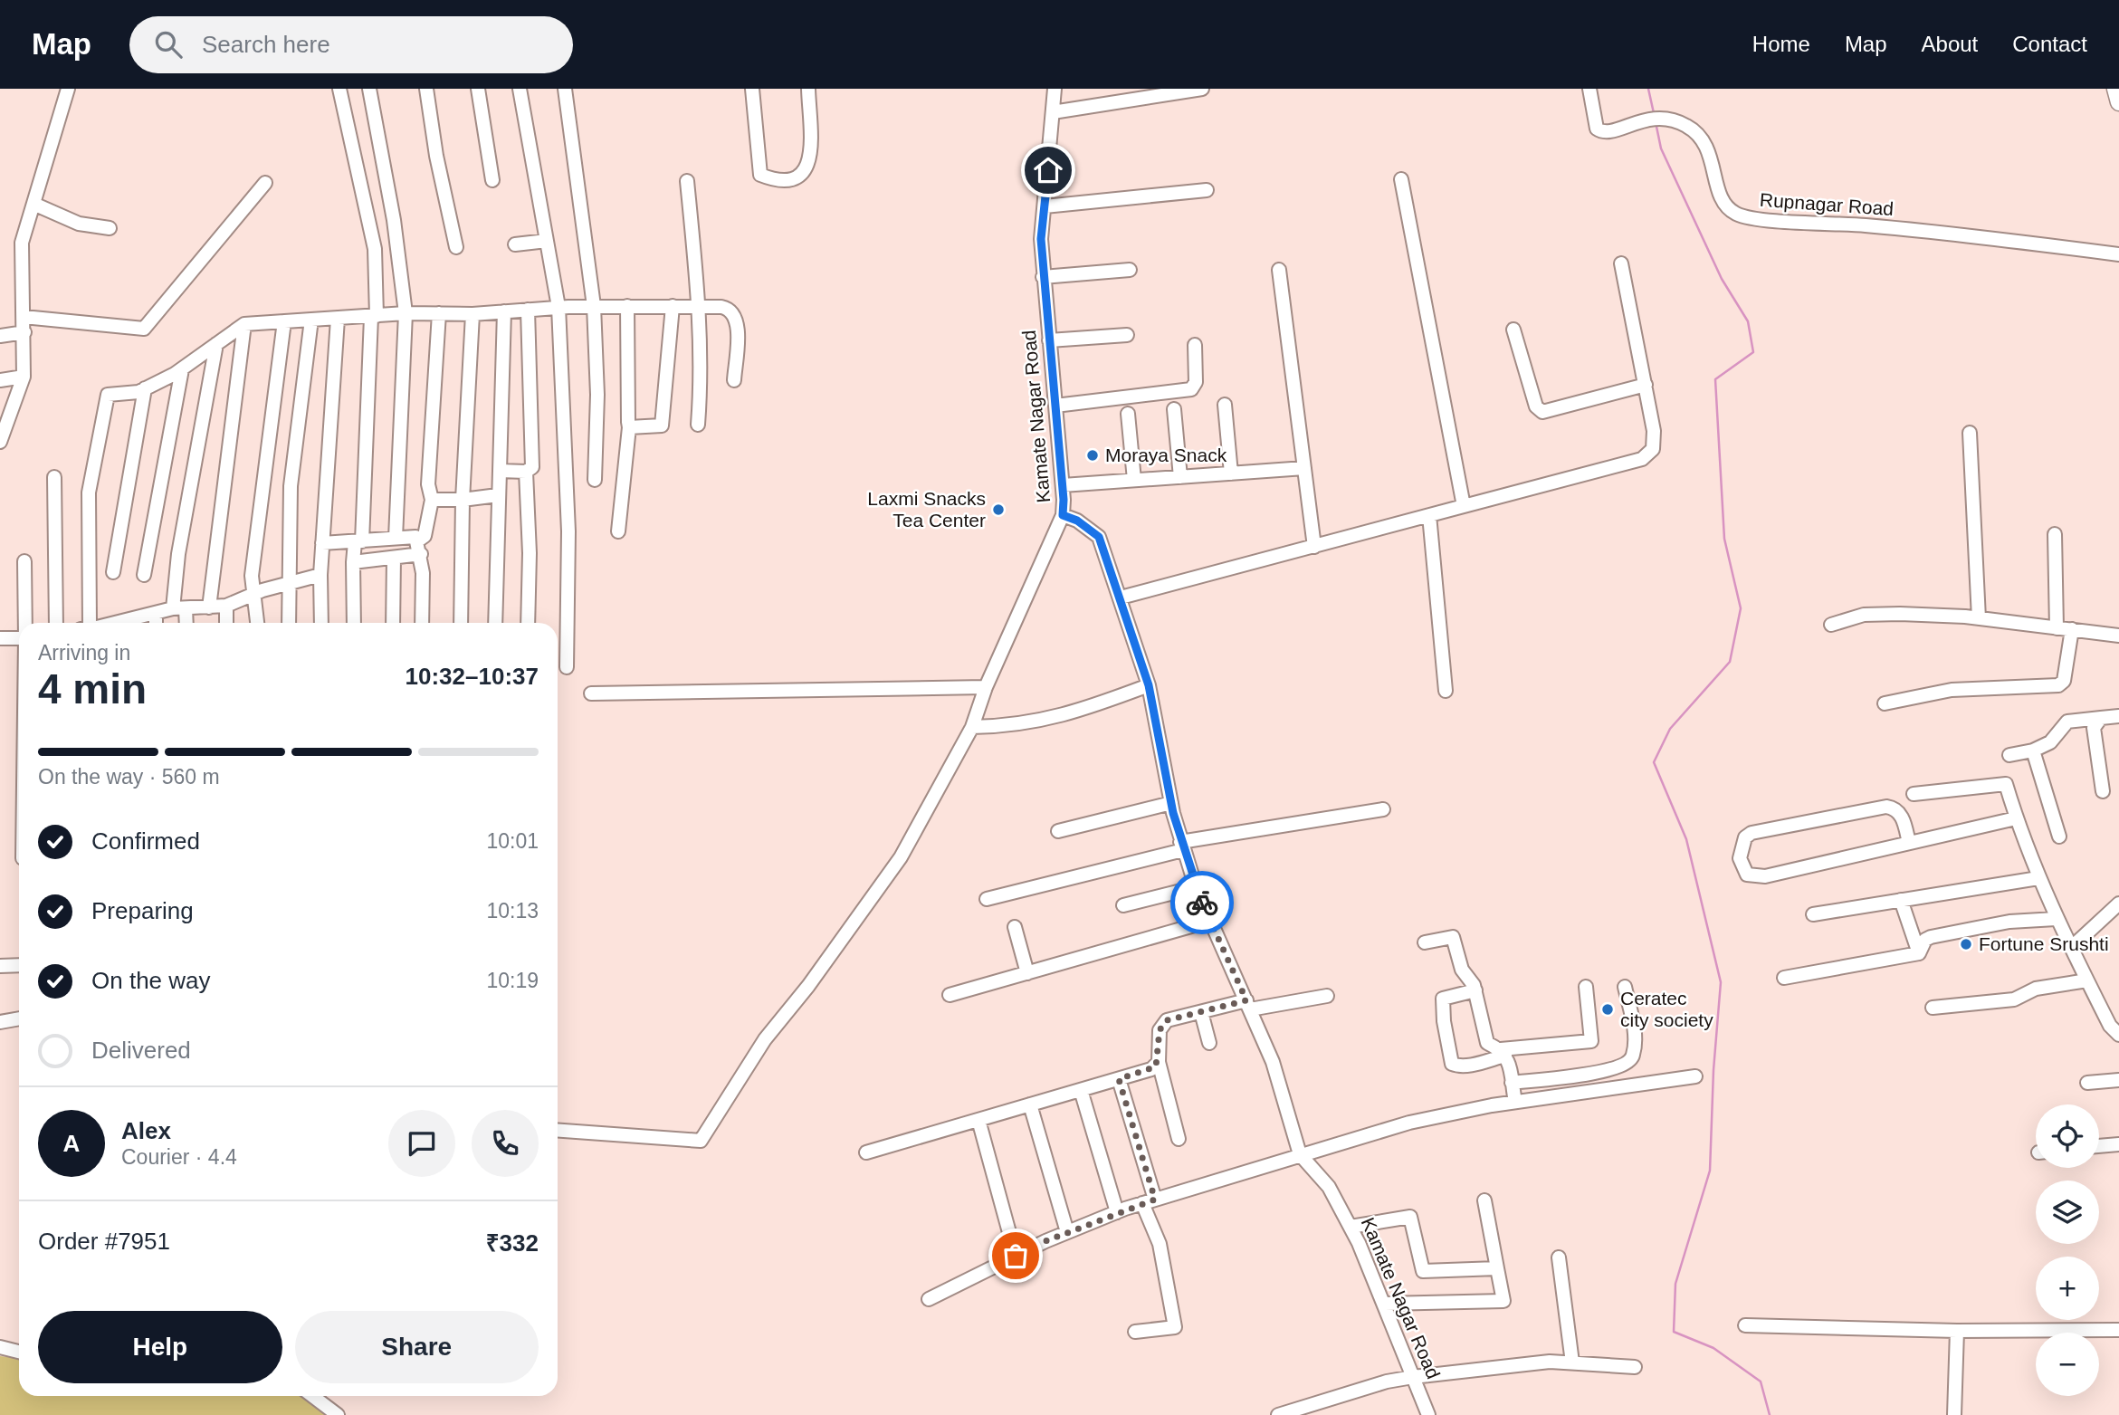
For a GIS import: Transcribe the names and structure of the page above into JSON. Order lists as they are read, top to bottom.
{
  "streets": {
    "street": ["Rupnagar Road", "Kamate Nagar Road"]
  },
  "places": [
    "Moraya Snack",
    "Laxmi Snacks Tea Center",
    "Fortune Srushti",
    "Ceratec city society"
  ],
  "page": {
    "header": "Map",
    "search": "Search here",
    "nav": [
      "Home",
      "Map",
      "About",
      "Contact"
    ],
    "heading": ["4 min", "Arriving in", "10:32–10:37"],
    "panel": [
      "Alex",
      "Courier · 4.4",
      "Order #7951",
      "₹332"
    ],
    "bar": "On the way · 560 m",
    "list": [
      ["Confirmed", "10:01"],
      ["Preparing", "10:13"],
      ["On the way", "10:19"],
      "Delivered"
    ],
    "map_buttons": ["+", "−"],
    "round": "A",
    "buttons": ["Help", "Share"]
  }
}
